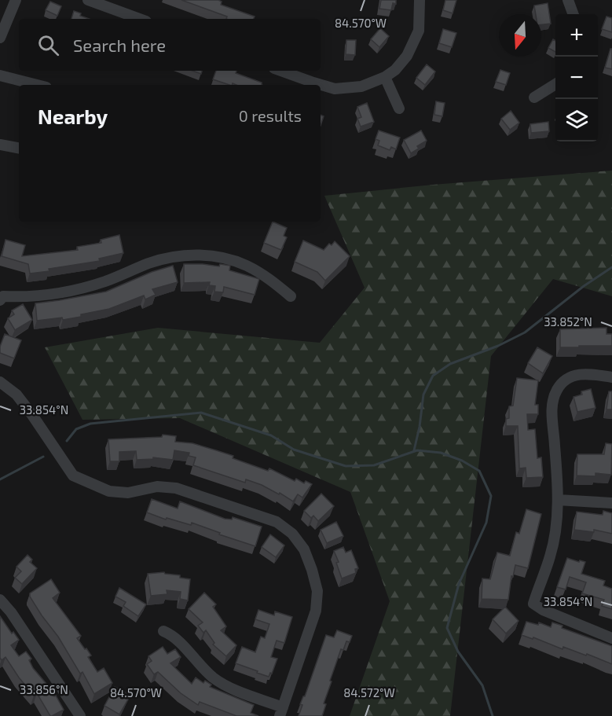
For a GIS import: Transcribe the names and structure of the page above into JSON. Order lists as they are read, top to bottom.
{
  "north": "bottom",
  "page": {
    "map_buttons": ["+", "−"],
    "search": "Search here",
    "heading": ["Nearby", "0 results"]
  },
  "coordinates": [
    "84.570°W",
    "33.852°N",
    "33.854°N",
    "33.856°N",
    "84.572°W"
  ]
}
